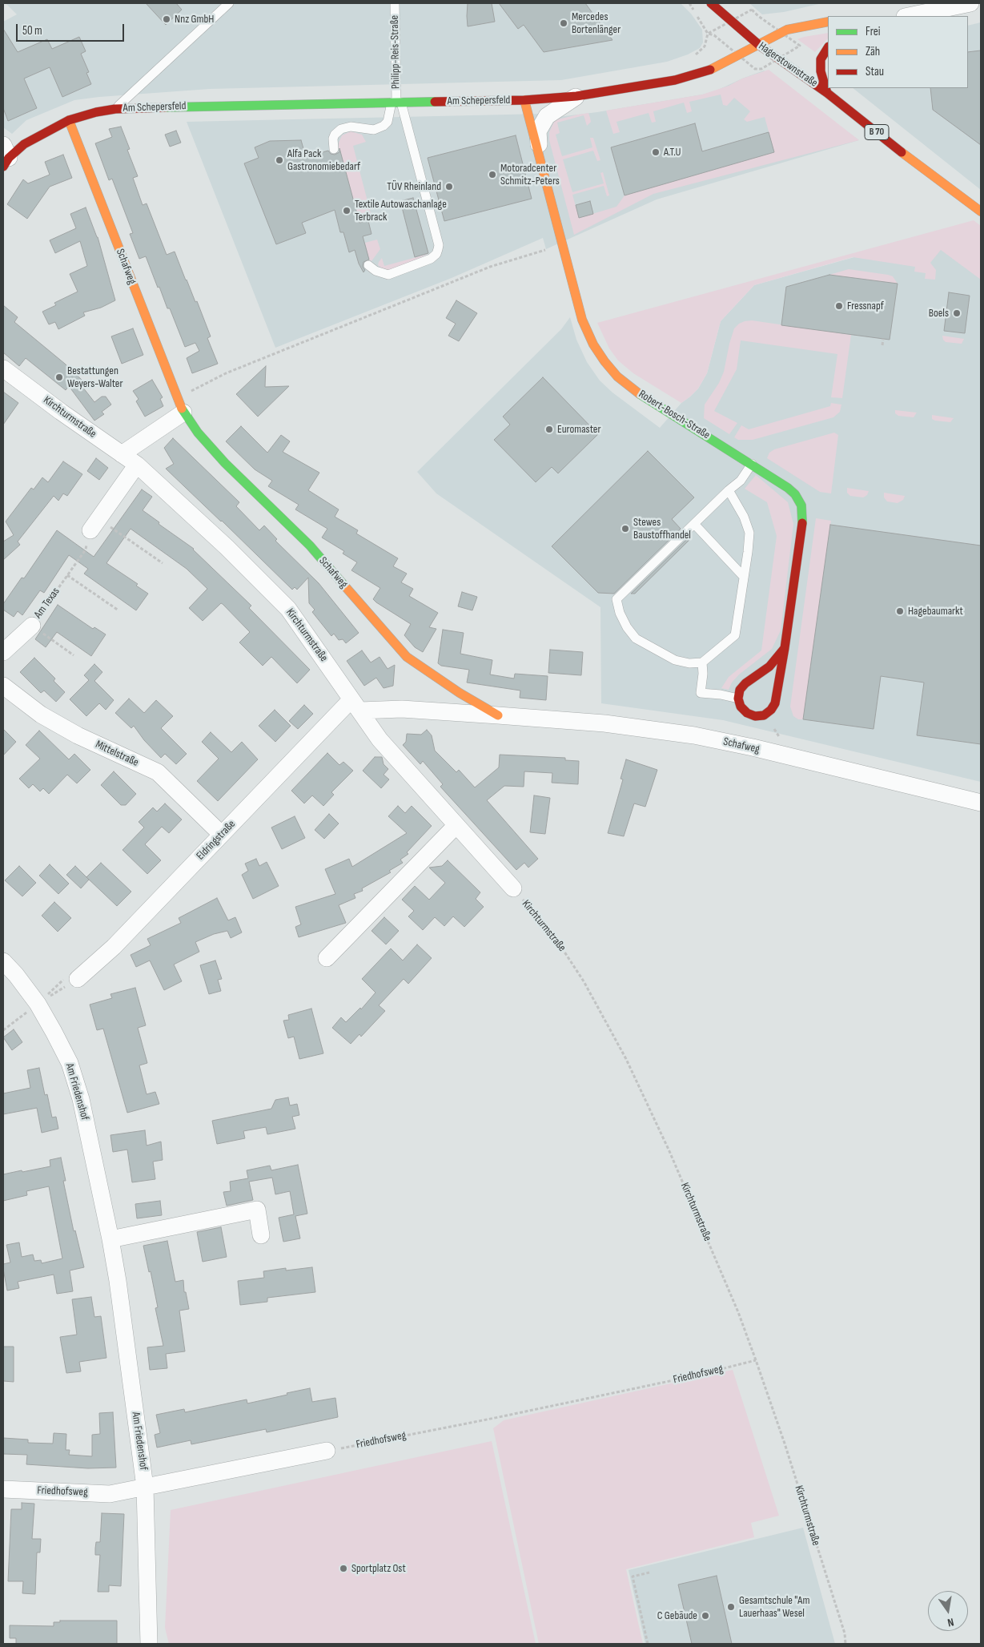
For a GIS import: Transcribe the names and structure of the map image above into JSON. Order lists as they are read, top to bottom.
{
  "streets": {
    "street": [
      "Hagerstownstraße",
      "Am Schepersfeld",
      "B 70",
      "Schafweg",
      "Robert-Bosch-Straße",
      "Kirchturmstraße",
      "Am Texas",
      "Mittelstraße",
      "Eldringstraße",
      "Am Friedenshof",
      "Friedhofsweg"
    ],
    "lane": ["Philipp-Reis-Straße"]
  },
  "crossings": [
    ["Philipp-Reis-Straße", "Am Schepersfeld"],
    ["Hagerstownstraße", "Am Schepersfeld"],
    ["Am Schepersfeld", "Schafweg"],
    ["Am Schepersfeld", "Robert-Bosch-Straße"],
    ["Schafweg", "Kirchturmstraße"],
    ["Schafweg", "Eldringstraße"],
    ["Kirchturmstraße", "Eldringstraße"],
    ["Kirchturmstraße", "Friedhofsweg"],
    ["Mittelstraße", "Eldringstraße"],
    ["Am Friedenshof", "Friedhofsweg"]
  ],
  "places": [
    "Nnz GmbH",
    "Mercedes Bortenlänger",
    "A.T.U",
    "Alfa Pack Gastronomiebedarf",
    "Motoradcenter Schmitz-Peters",
    "TÜV Rheinland",
    "Textile Autowaschanlage Terbrack",
    "Fressnapf",
    "Boels",
    "Bestattungen Weyers-Walter",
    "Euromaster",
    "Stewes Baustoffhandel",
    "Hagebaumarkt",
    "Sportplatz Ost",
    "Gesamtschule \"Am Lauerhaas\" Wesel",
    "C Gebäude"
  ],
  "legend": ["Frei", "Zäh", "Stau"],
  "scale_bar": "50 m",
  "north": "bottom"
}
